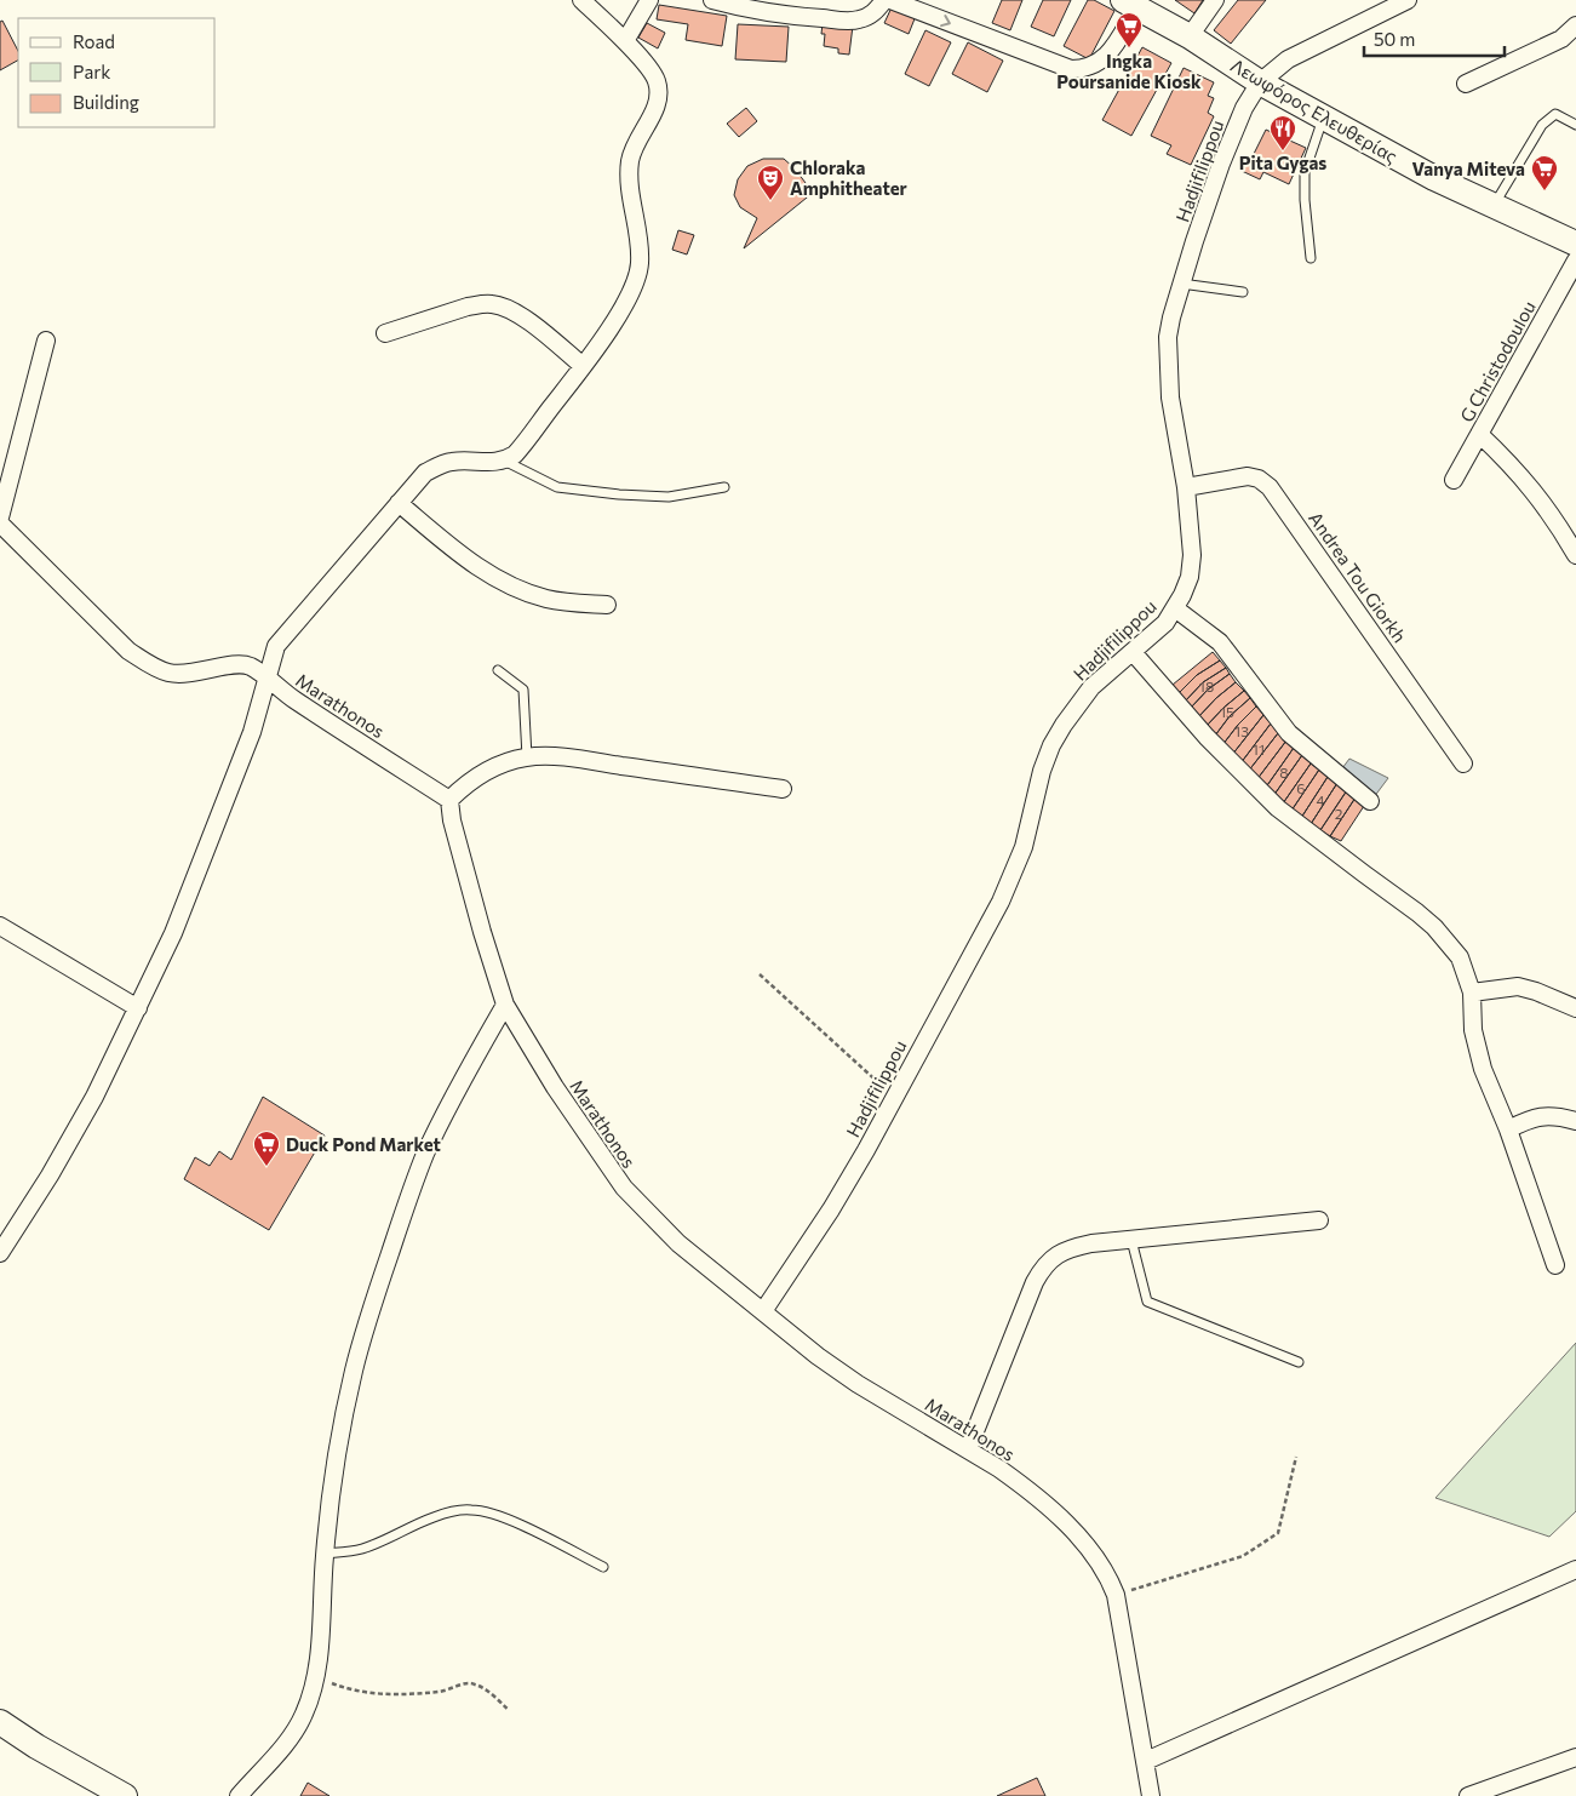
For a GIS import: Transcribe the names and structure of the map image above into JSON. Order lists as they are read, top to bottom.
{
  "streets": {
    "main road": ["Λεωφόρος Ελευθερίας"],
    "street": [
      "Hadjifilippou",
      "G Christodoulou",
      "Andrea Tou Giorkh",
      "Marathonos"
    ]
  },
  "crossings": [
    ["Λεωφόρος Ελευθερίας", "Hadjifilippou"],
    ["Hadjifilippou", "Andrea Tou Giorkh"],
    ["Hadjifilippou", "Marathonos"]
  ],
  "places": {
    "supermarket": ["Ingka Poursanide Kiosk", "Vanya Miteva", "Duck Pond Market"],
    "restaurant": ["Pita Gygas"],
    "theatre": ["Chloraka Amphitheater"]
  },
  "house_numbers": [
    "18",
    "15",
    "13",
    "11",
    "8",
    "6",
    "4",
    "2"
  ],
  "legend": ["Road", "Park", "Building"],
  "scale_bar": "50 m"
}
